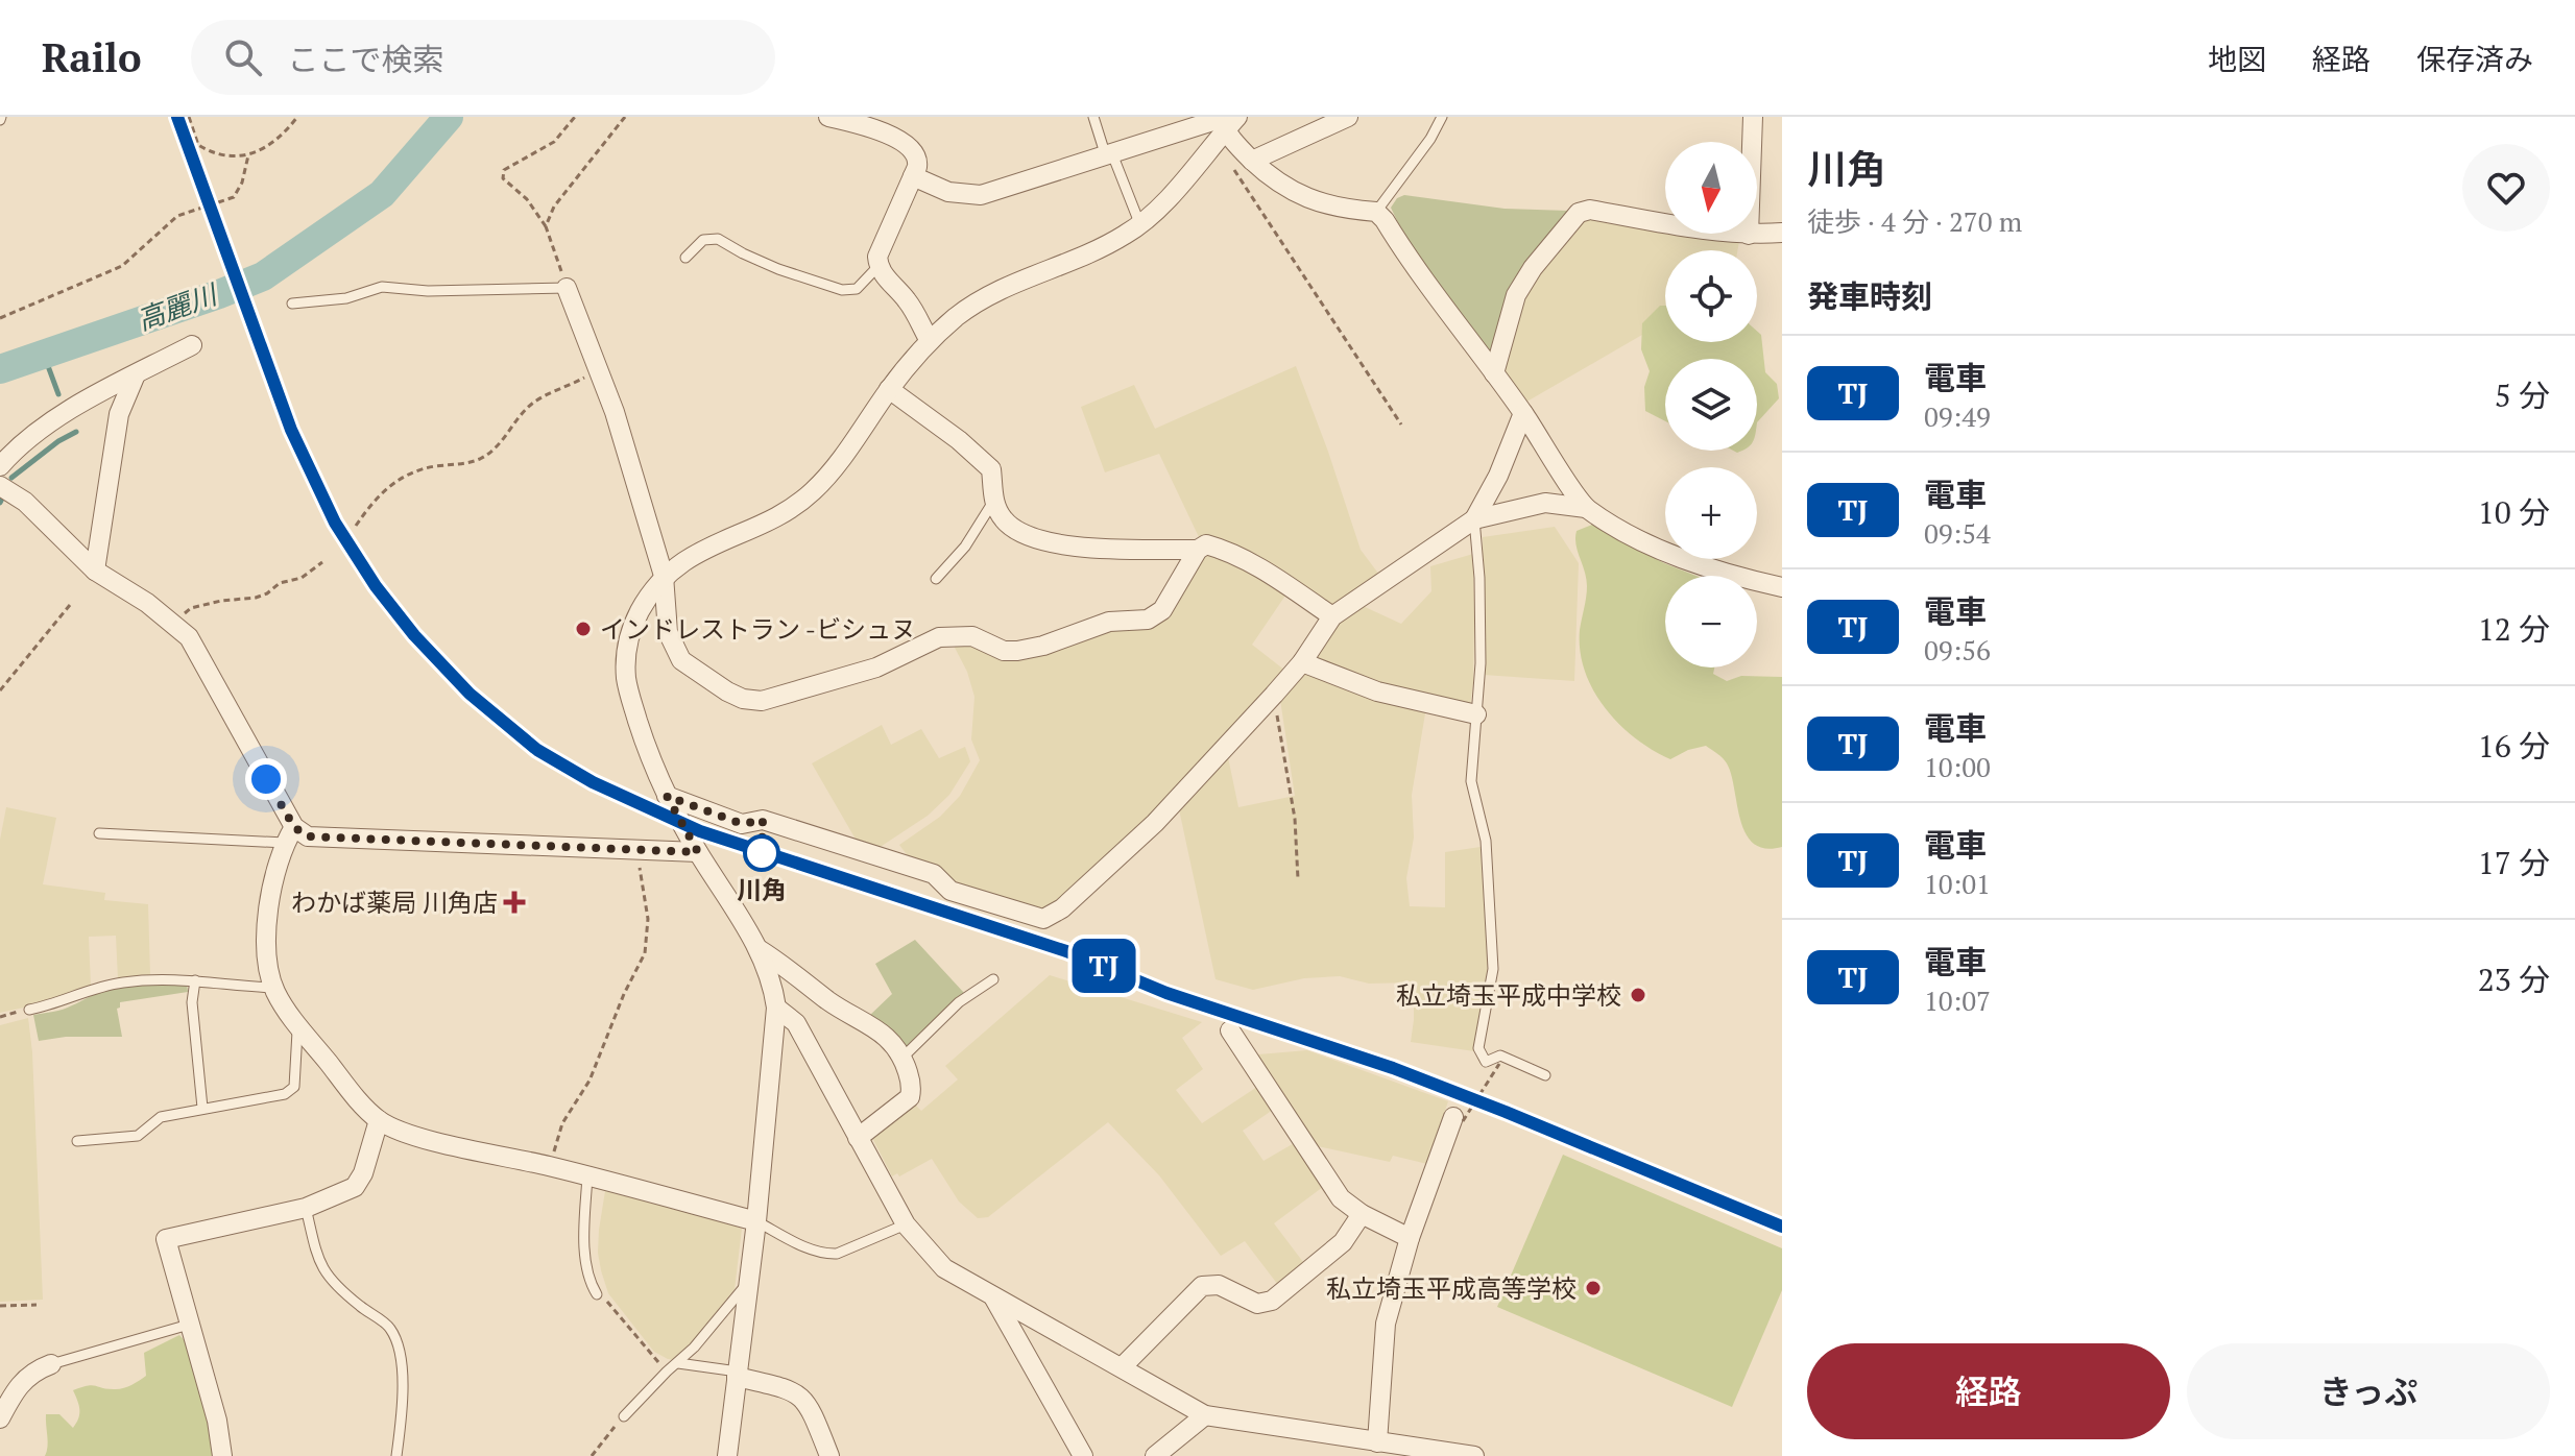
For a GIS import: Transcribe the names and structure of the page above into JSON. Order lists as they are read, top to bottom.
{
  "water": ["高麗川"],
  "places": {
    "other": [
      "インドレストラン -ビシュヌ",
      "川角",
      "私立埼玉平成中学校",
      "私立埼玉平成高等学校"
    ],
    "health": ["わかば薬局 川角店"]
  },
  "north": "bottom",
  "page": {
    "header": "Railo",
    "search": "ここで検索",
    "nav": ["地図", "経路", "保存済み"],
    "on_map": "TJ",
    "heading": [
      ["川角", "徒歩 · 4 分 · 270 m"],
      "発車時刻"
    ],
    "map_buttons": ["+", "−"],
    "list": [
      {
        "mark": "TJ",
        "name": "電車",
        "note": "09:49",
        "value": "5 分"
      },
      {
        "mark": "TJ",
        "name": "電車",
        "note": "09:54",
        "value": "10 分"
      },
      {
        "mark": "TJ",
        "name": "電車",
        "note": "09:56",
        "value": "12 分"
      },
      {
        "mark": "TJ",
        "name": "電車",
        "note": "10:00",
        "value": "16 分"
      },
      {
        "mark": "TJ",
        "name": "電車",
        "note": "10:01",
        "value": "17 分"
      },
      {
        "mark": "TJ",
        "name": "電車",
        "note": "10:07",
        "value": "23 分"
      }
    ],
    "buttons": ["経路", "きっぷ"]
  }
}
